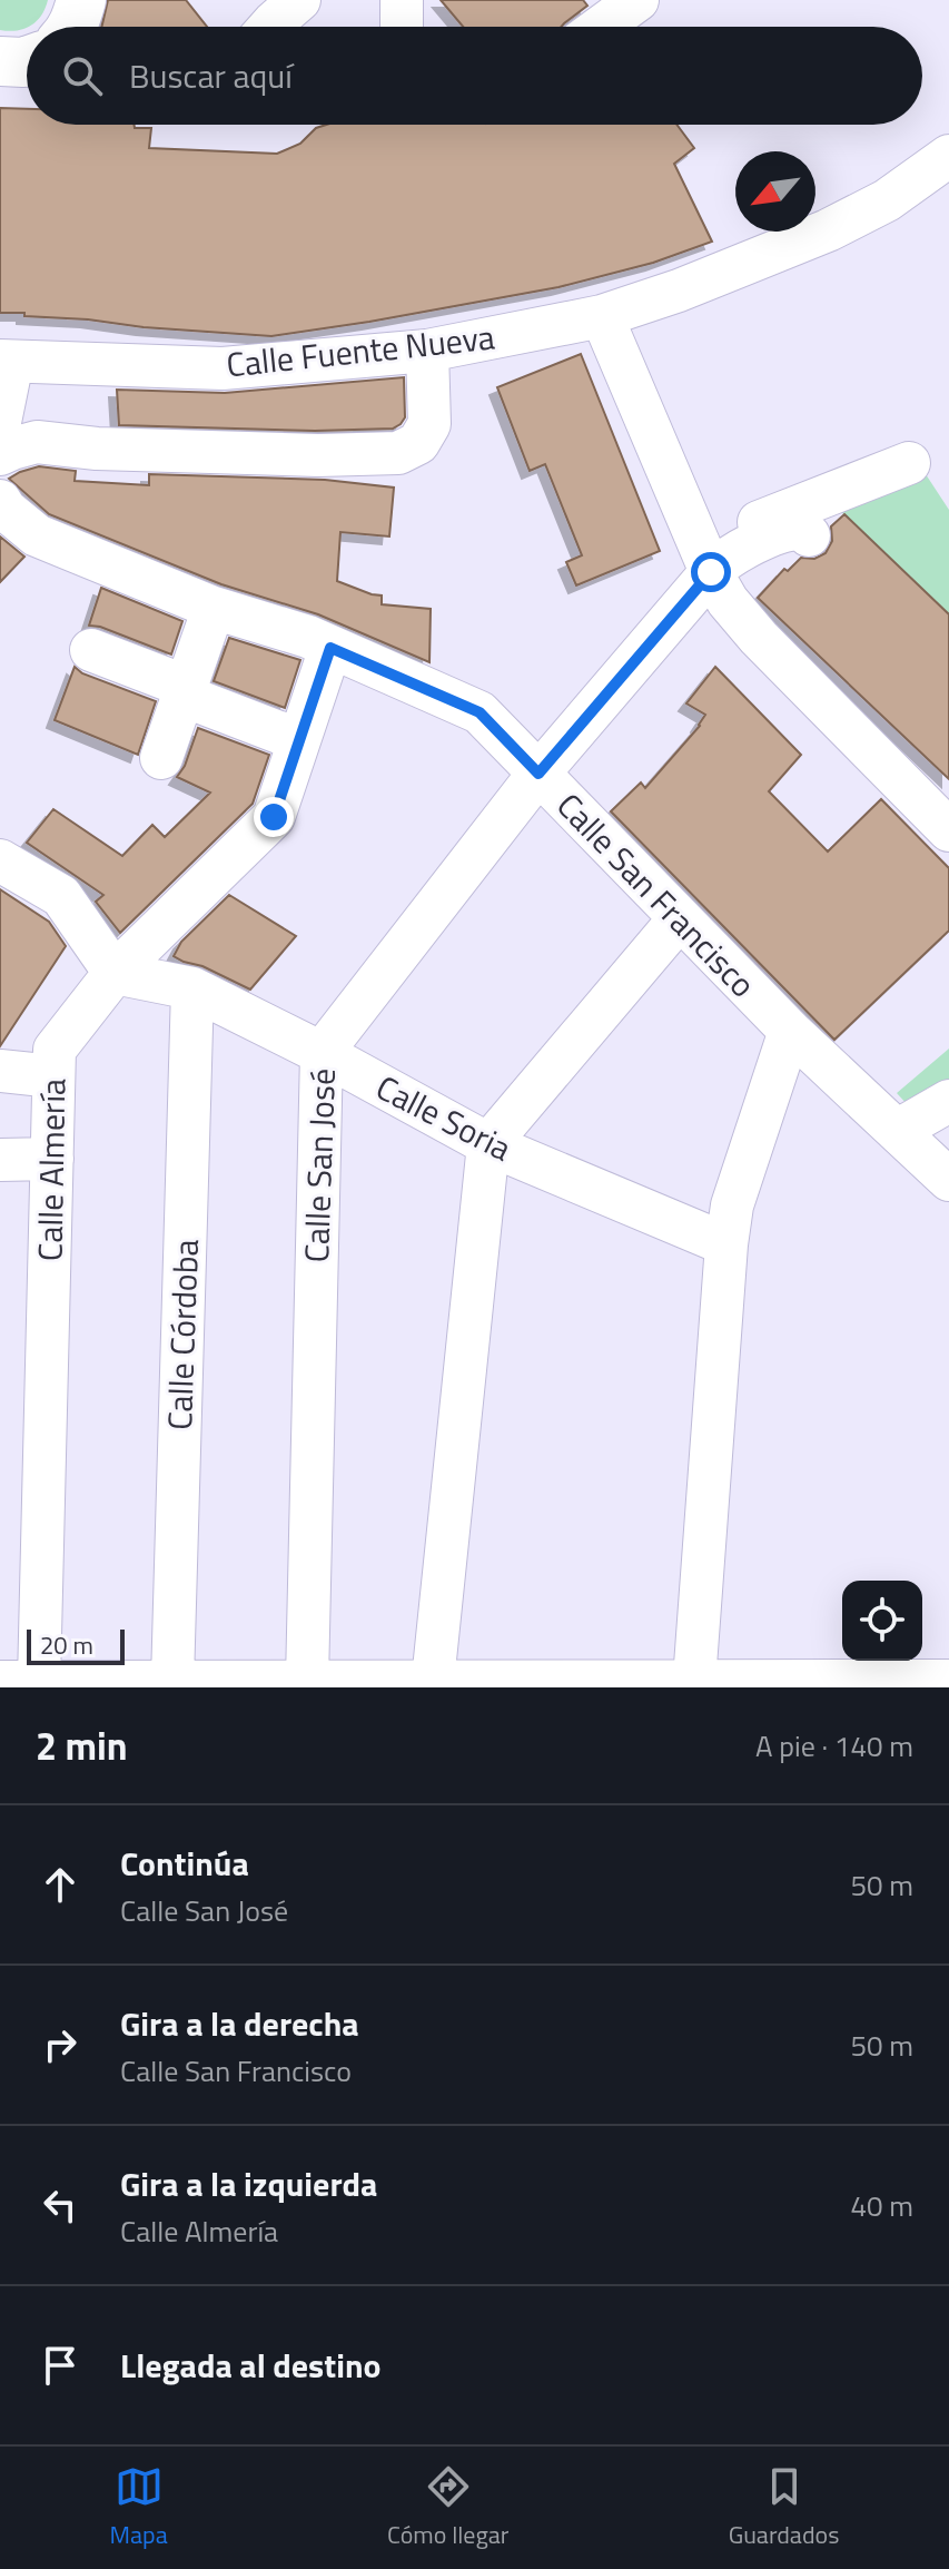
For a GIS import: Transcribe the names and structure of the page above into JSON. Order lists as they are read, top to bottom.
{
  "streets": {
    "street": [
      "Calle Fuente Nueva",
      "Calle San Francisco",
      "Calle Soria",
      "Calle San José",
      "Calle Almería",
      "Calle Córdoba"
    ]
  },
  "crossings": [
    ["Calle San Francisco", "Calle San José"],
    ["Calle San Francisco", "Calle Almería"],
    ["Calle Soria", "Calle San José"],
    ["Calle Soria", "Calle Almería"],
    ["Calle Soria", "Calle Córdoba"]
  ],
  "scale_bar": "20 m",
  "north": "bottom left",
  "page": {
    "search": "Buscar aquí",
    "scale": "20 m",
    "heading": ["2 min", "A pie · 140 m"],
    "list": [
      ["Continúa", "Calle San José", "50 m"],
      ["Gira a la derecha", "Calle San Francisco", "50 m"],
      ["Gira a la izquierda", "Calle Almería", "40 m"],
      "Llegada al destino"
    ],
    "nav": ["Mapa", "Cómo llegar", "Guardados"]
  }
}
